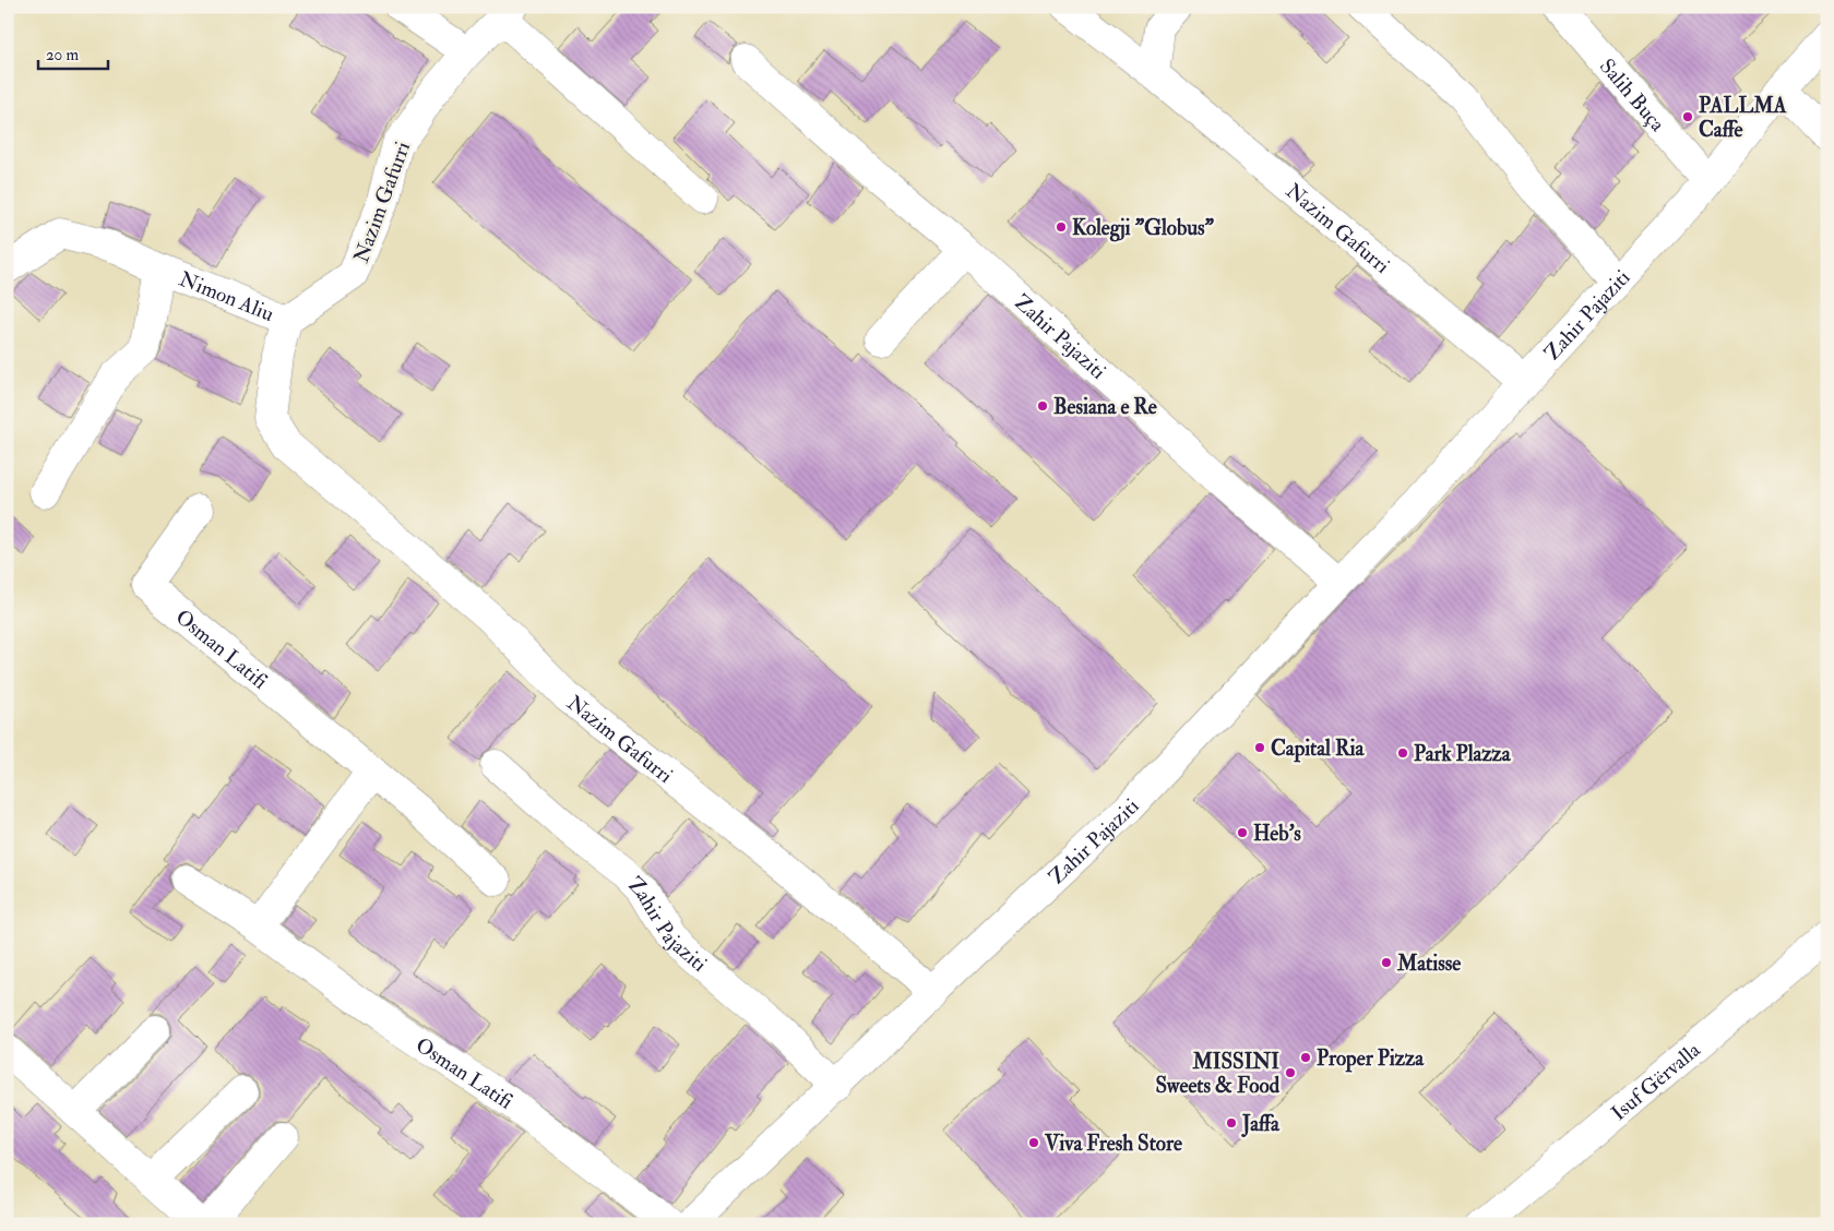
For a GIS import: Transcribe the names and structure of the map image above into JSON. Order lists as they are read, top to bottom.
{
  "streets": {
    "street": [
      "Salih Buça",
      "Nazim Gafurri",
      "Nimon Aliu",
      "Zahir Pajaziti",
      "Osman Latifi",
      "Isuf Gërvalla"
    ]
  },
  "crossings": [
    ["Salih Buça", "Zahir Pajaziti"],
    ["Nazim Gafurri", "Nimon Aliu"],
    ["Nazim Gafurri", "Zahir Pajaziti"]
  ],
  "places": [
    "PALLMA Caffe",
    "Kolegji \"Globus\"",
    "Besiana e Re",
    "Capital Ria",
    "Park Plazza",
    "Heb's",
    "Matisse",
    "Proper Pizza",
    "MISSINI Sweets & Food",
    "Jaffa",
    "Viva Fresh Store"
  ],
  "scale_bar": "20 m"
}
